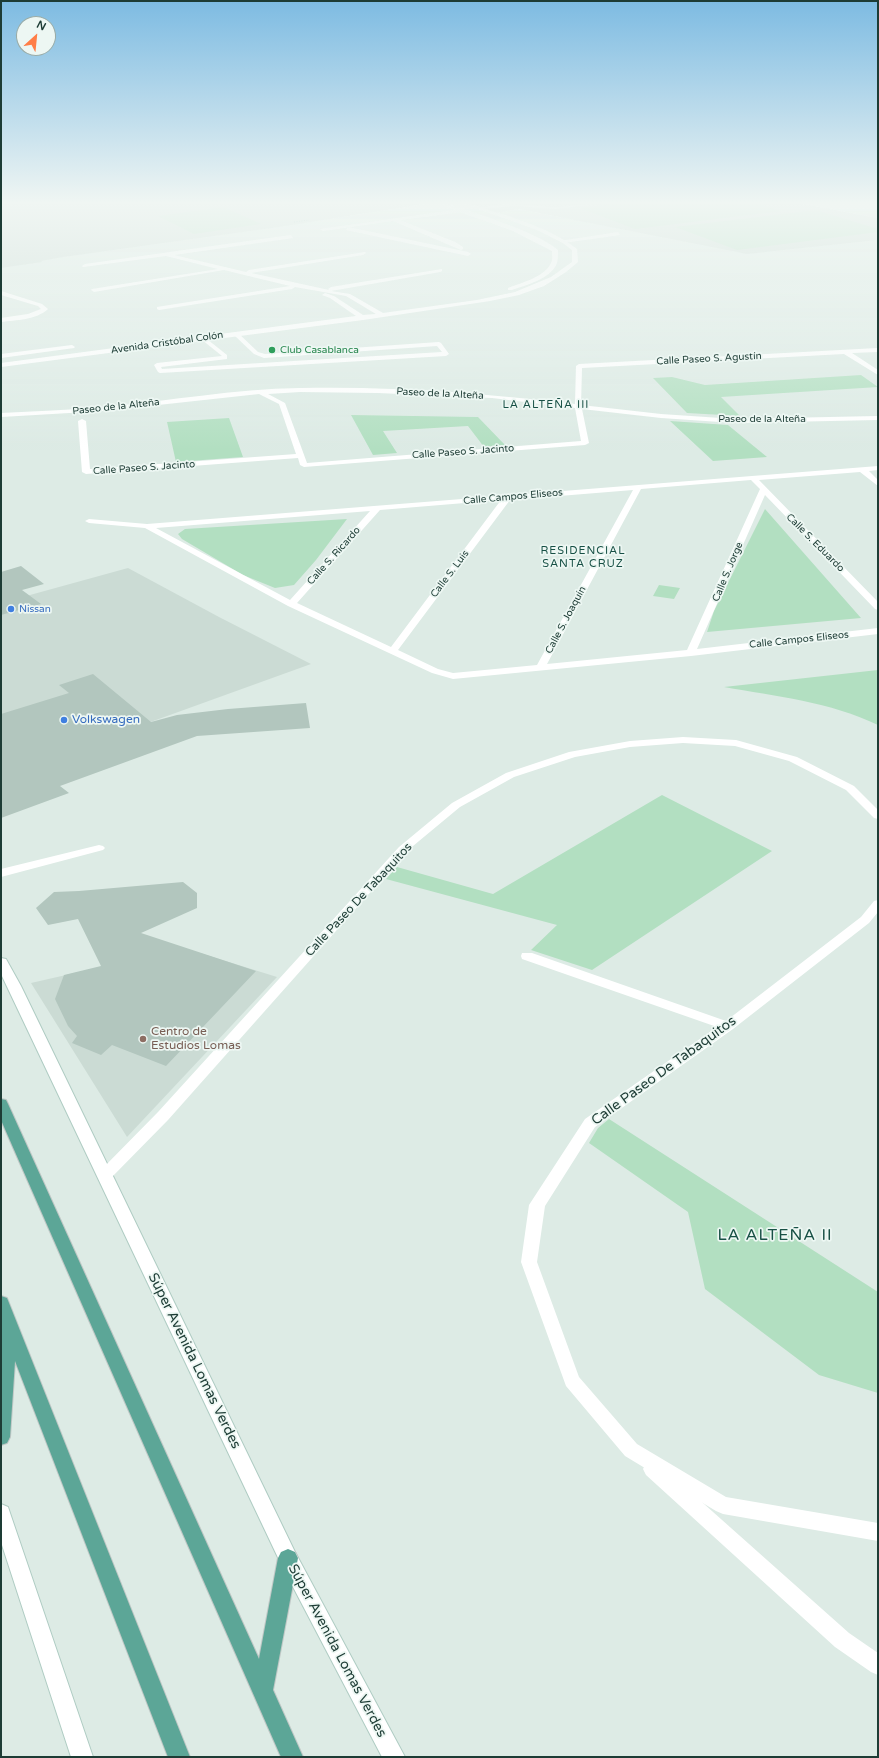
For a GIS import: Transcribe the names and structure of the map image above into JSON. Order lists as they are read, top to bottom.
{
  "streets": {
    "street": [
      "Avenida Cristóbal Colón",
      "Calle Paseo S. Agustín",
      "Paseo de la Alteña",
      "Calle Paseo S. Jacinto",
      "Calle Campos Eliseos",
      "Calle S. Eduardo",
      "Calle S. Ricardo",
      "Calle S. Jorge",
      "Calle S. Luis",
      "Calle S. Joaquín",
      "Calle Paseo De Tabaquitos",
      "Súper Avenida Lomas Verdes"
    ]
  },
  "crossings": [
    ["Calle Paseo S. Agustín", "Paseo de la Alteña"],
    ["Calle Paseo S. Agustín", "Calle Paseo S. Jacinto"],
    ["Paseo de la Alteña", "Calle Paseo S. Jacinto"],
    ["Calle Campos Eliseos", "Calle S. Eduardo"],
    ["Calle Campos Eliseos", "Calle S. Ricardo"],
    ["Calle Campos Eliseos", "Calle S. Jorge"],
    ["Calle Campos Eliseos", "Calle S. Luis"],
    ["Calle Campos Eliseos", "Calle S. Joaquín"],
    ["Calle S. Eduardo", "Calle S. Jorge"],
    ["Calle Paseo De Tabaquitos", "Súper Avenida Lomas Verdes"]
  ],
  "districts": ["LA ALTEÑA III", "RESIDENCIAL SANTA CRUZ", "LA ALTEÑA II"],
  "places": [
    "Club Casablanca",
    "Nissan",
    "Volkswagen",
    "Centro de Estudios Lomas"
  ],
  "north": "top right"
}
